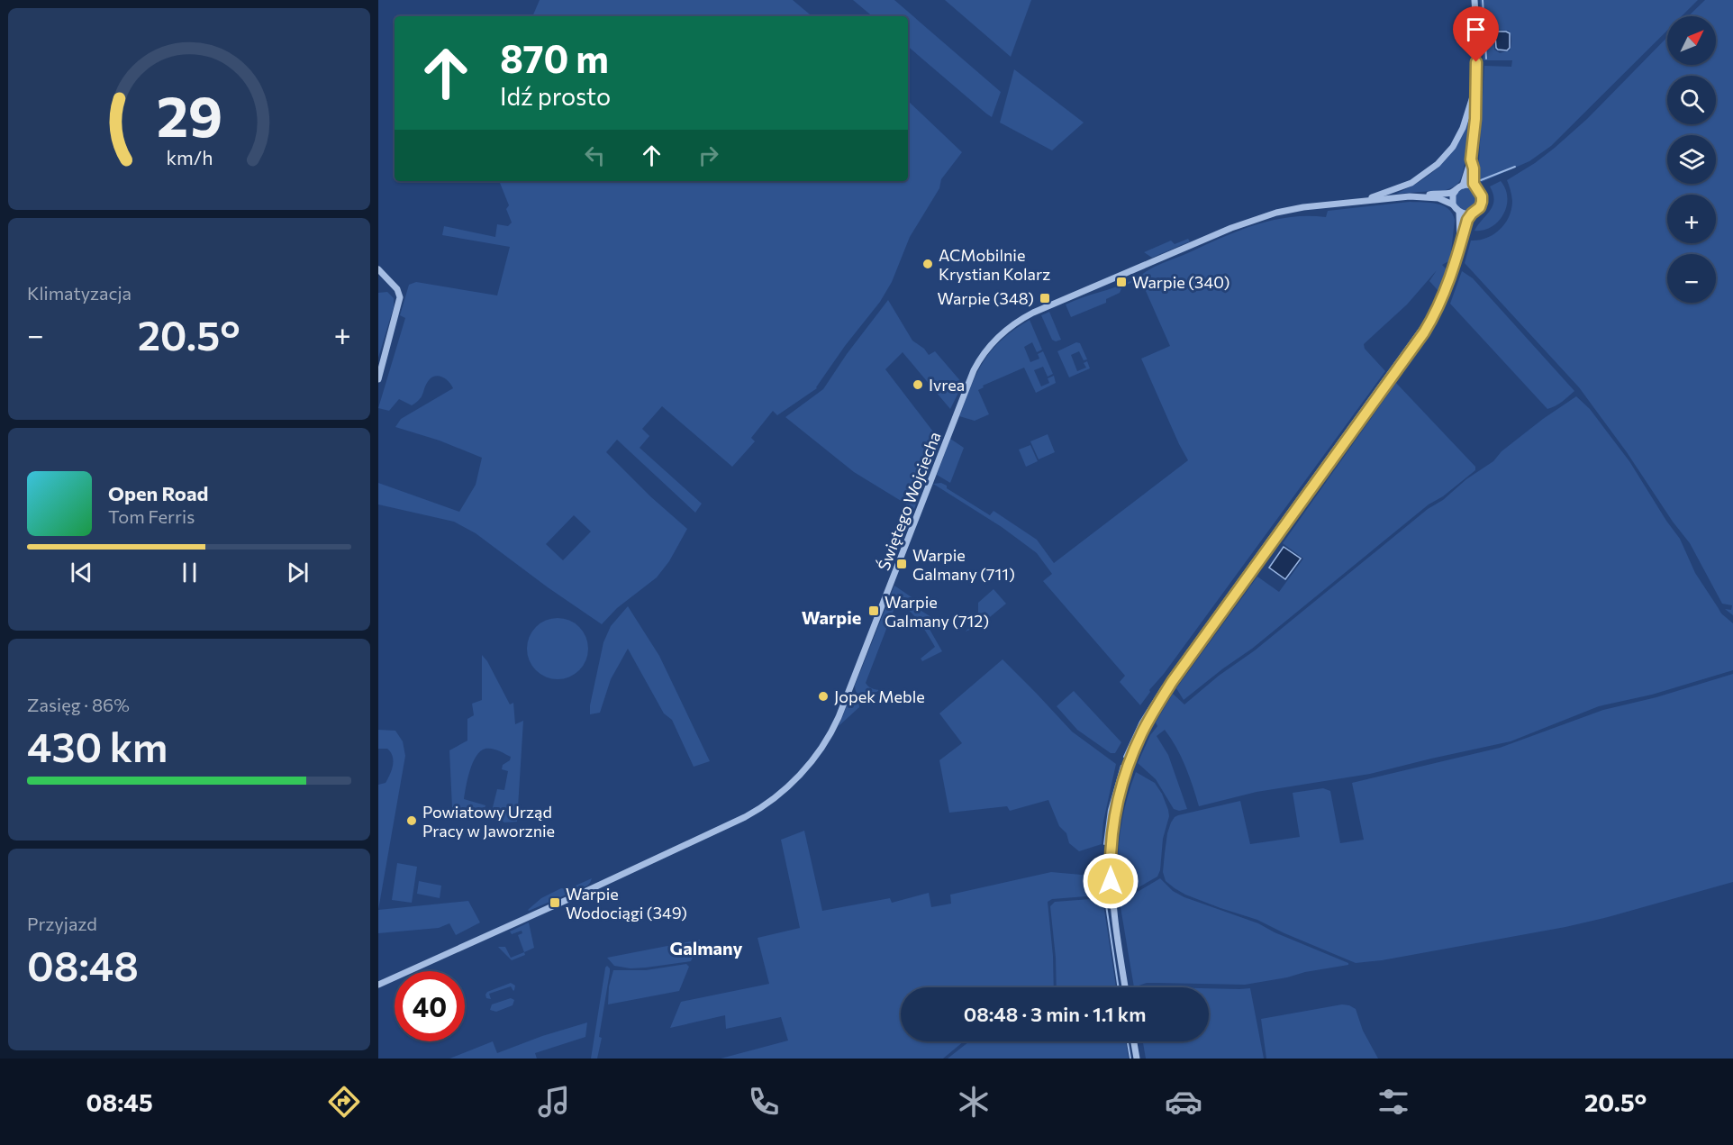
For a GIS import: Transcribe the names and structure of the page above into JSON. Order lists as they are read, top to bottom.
{
  "streets": {
    "street": ["Świętego Wojciecha"]
  },
  "districts": ["Warpie", "Galmany"],
  "places": {
    "other": [
      "ACMobilnie Krystian Kolarz",
      "Ivrea",
      "Jopek Meble",
      "Powiatowy Urząd Pracy w Jaworznie"
    ],
    "transit": [
      "Warpie (340)",
      "Warpie (348)",
      "Warpie Galmany (711)",
      "Warpie Galmany (712)",
      "Warpie Wodociągi (349)"
    ]
  },
  "north": "top right",
  "page": {
    "map_buttons": ["+", "−"],
    "turn": ["870 m", "Idź prosto"],
    "tile": [
      "Klimatyzacja",
      ["Zasięg · 86%", "430 km"],
      ["Przyjazd", "08:48"]
    ],
    "heat": ["−", "20.5°", "+"],
    "song": ["Open Road", "Tom Ferris"],
    "limit": "40",
    "trip": "08:48 · 3 min · 1.1 km",
    "tabs": ["08:45", "20.5°"],
    "gauge": ["29", "km/h"]
  }
}
